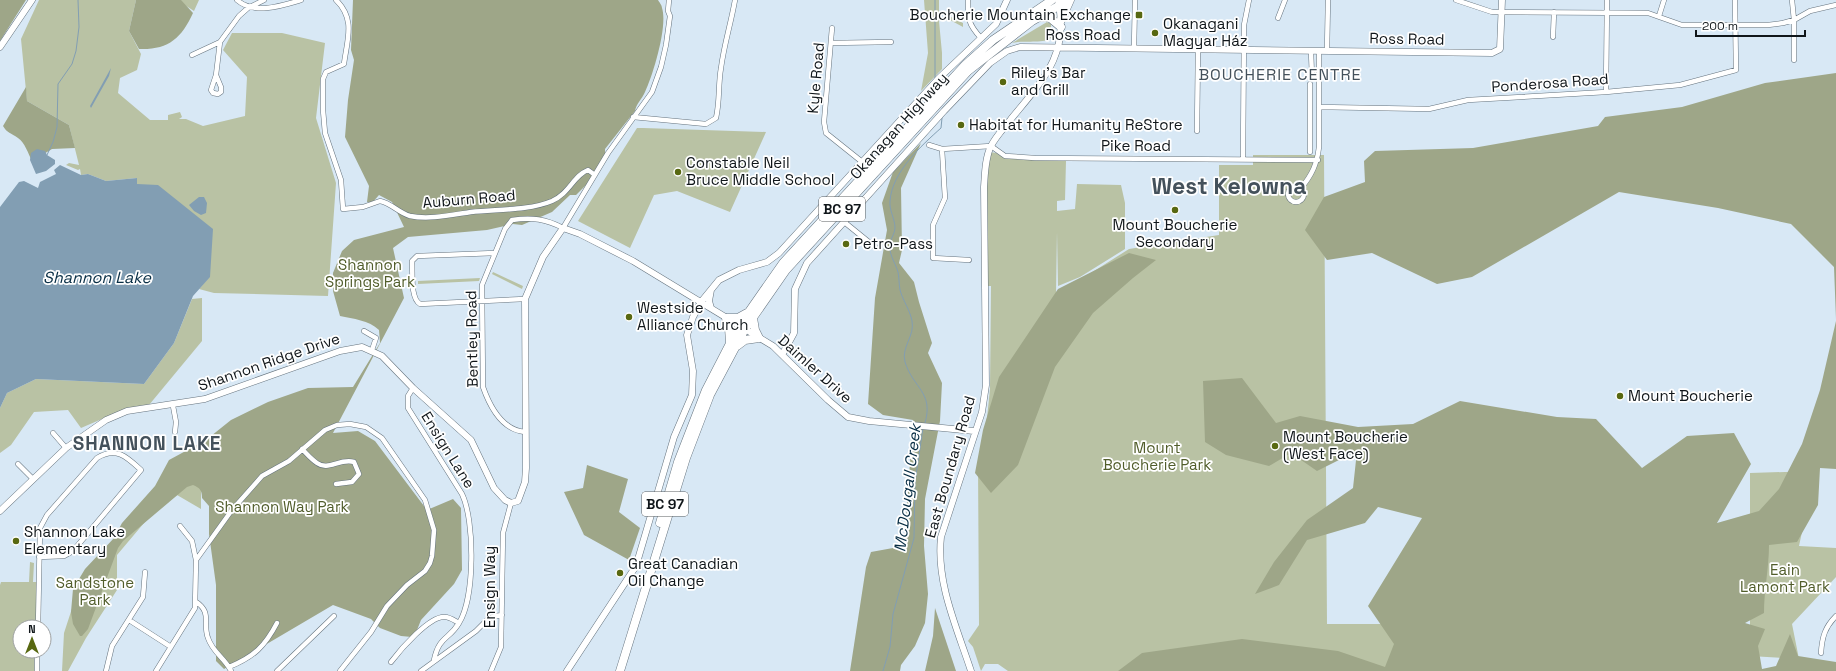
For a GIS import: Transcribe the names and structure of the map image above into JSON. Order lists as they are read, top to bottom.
{
  "streets": {
    "highway": ["Okanagan Highway", "BC 97"],
    "street": [
      "Ross Road",
      "Kyle Road",
      "Ponderosa Road",
      "Pike Road",
      "Auburn Road",
      "Bentley Road",
      "Shannon Ridge Drive",
      "Daimler Drive",
      "Ensign Lane",
      "East Boundary Road",
      "Ensign Way"
    ]
  },
  "crossings": [
    ["Ross Road", "Daimler Drive"],
    ["Okanagan Highway", "Daimler Drive"],
    ["Pike Road", "East Boundary Road"],
    ["Bentley Road", "Daimler Drive"],
    ["Daimler Drive", "East Boundary Road"]
  ],
  "districts": ["BOUCHERIE CENTRE", "West Kelowna", "SHANNON LAKE"],
  "water": ["Shannon Lake", "McDougall Creek"],
  "parks": [
    "Shannon Springs Park",
    "Mount Boucherie Park",
    "Shannon Way Park",
    "Eain Lamont Park",
    "Sandstone Park"
  ],
  "places": {
    "transit": ["Boucherie Mountain Exchange"],
    "other": [
      "Okanagani Magyar Ház",
      "Riley’s Bar and Grill",
      "Habitat for Humanity ReStore",
      "Constable Neil Bruce Middle School",
      "Mount Boucherie Secondary",
      "Petro-Pass",
      "Westside Alliance Church",
      "Mount Boucherie",
      "Mount Boucherie (West Face)",
      "Shannon Lake Elementary",
      "Great Canadian Oil Change"
    ]
  },
  "scale_bar": "200 m",
  "north": "top"
}
